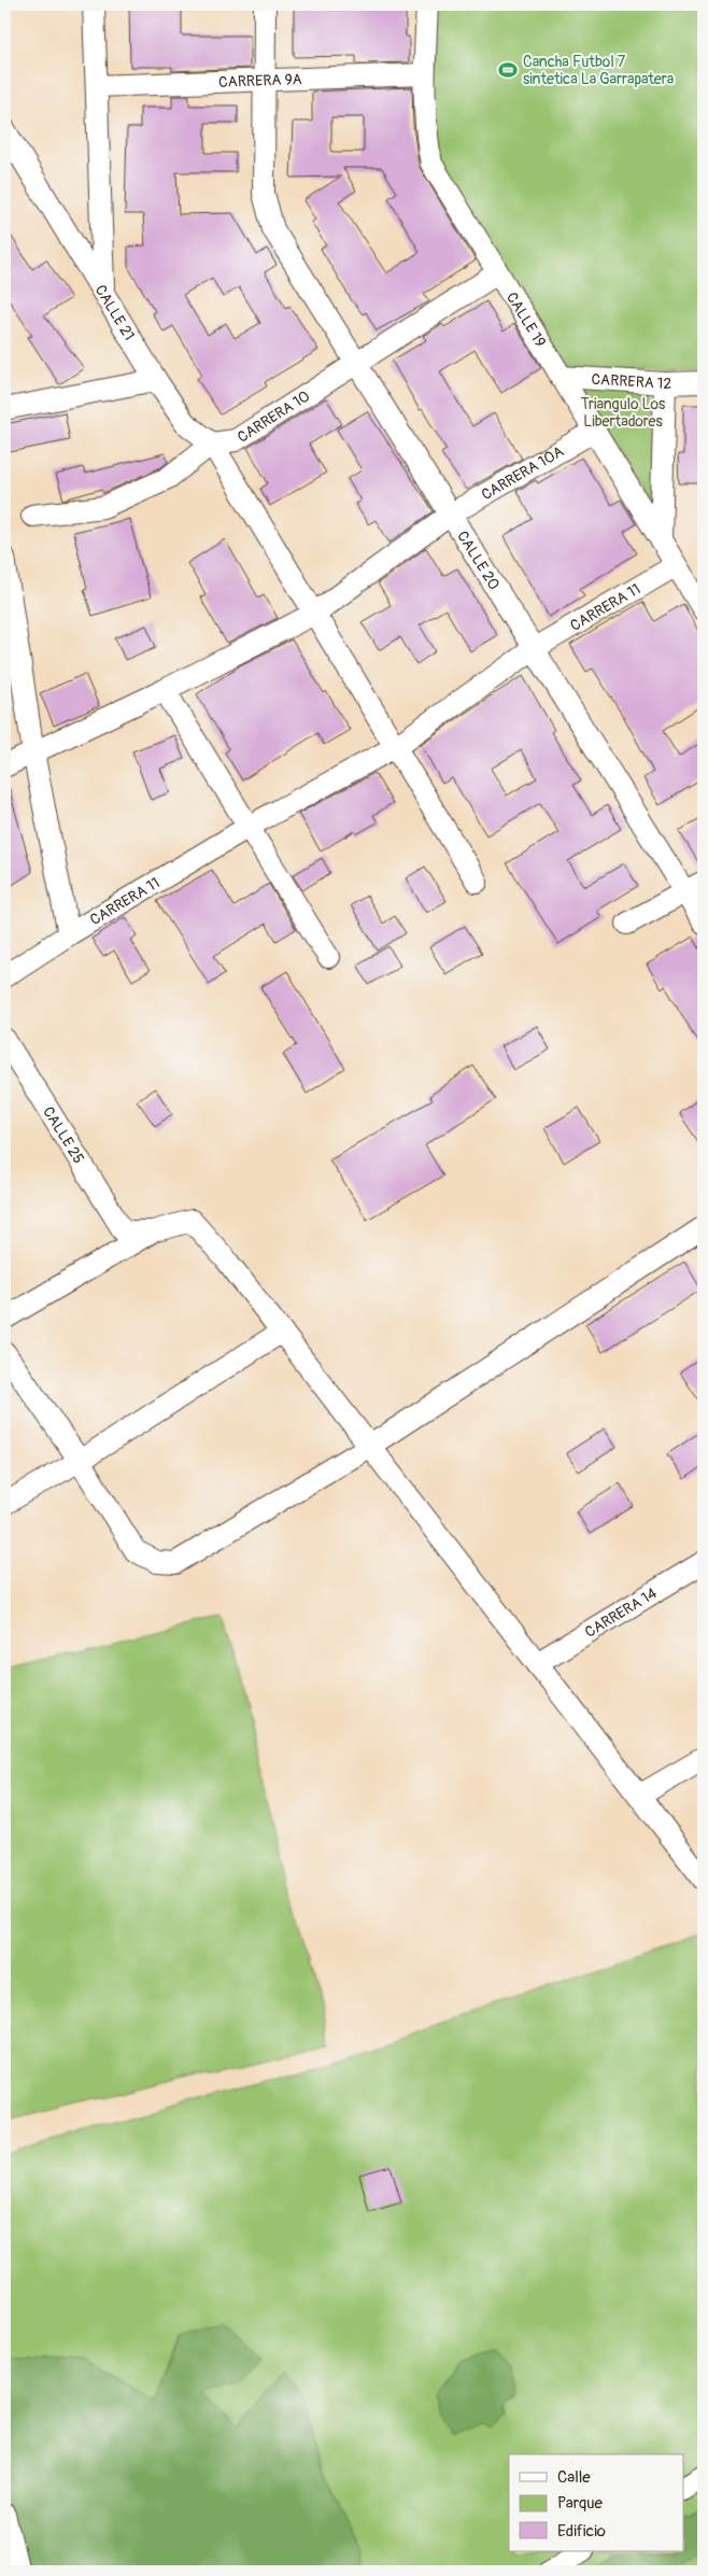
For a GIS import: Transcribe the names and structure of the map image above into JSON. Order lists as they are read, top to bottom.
{
  "streets": {
    "street": [
      "CARRERA 9A",
      "CALLE 21",
      "CALLE 19",
      "CARRERA 12",
      "CARRERA 10",
      "CARRERA 10A",
      "CALLE 20",
      "CARRERA 11",
      "CALLE 25",
      "CARRERA 14"
    ]
  },
  "crossings": [
    ["CARRERA 9A", "CALLE 21"],
    ["CARRERA 9A", "CALLE 19"],
    ["CARRERA 9A", "CALLE 20"],
    ["CALLE 21", "CARRERA 10"],
    ["CALLE 19", "CARRERA 12"],
    ["CALLE 19", "CARRERA 10"],
    ["CALLE 19", "CARRERA 10A"],
    ["CALLE 19", "CARRERA 11"],
    ["CARRERA 10", "CALLE 20"],
    ["CARRERA 10A", "CALLE 20"],
    ["CALLE 20", "CARRERA 11"]
  ],
  "parks": ["Triangulo Los Libertadores"],
  "places": {
    "sports": ["Cancha Futbol 7 sintetica La Garrapatera"]
  },
  "legend": ["Calle", "Parque", "Edificio"]
}
